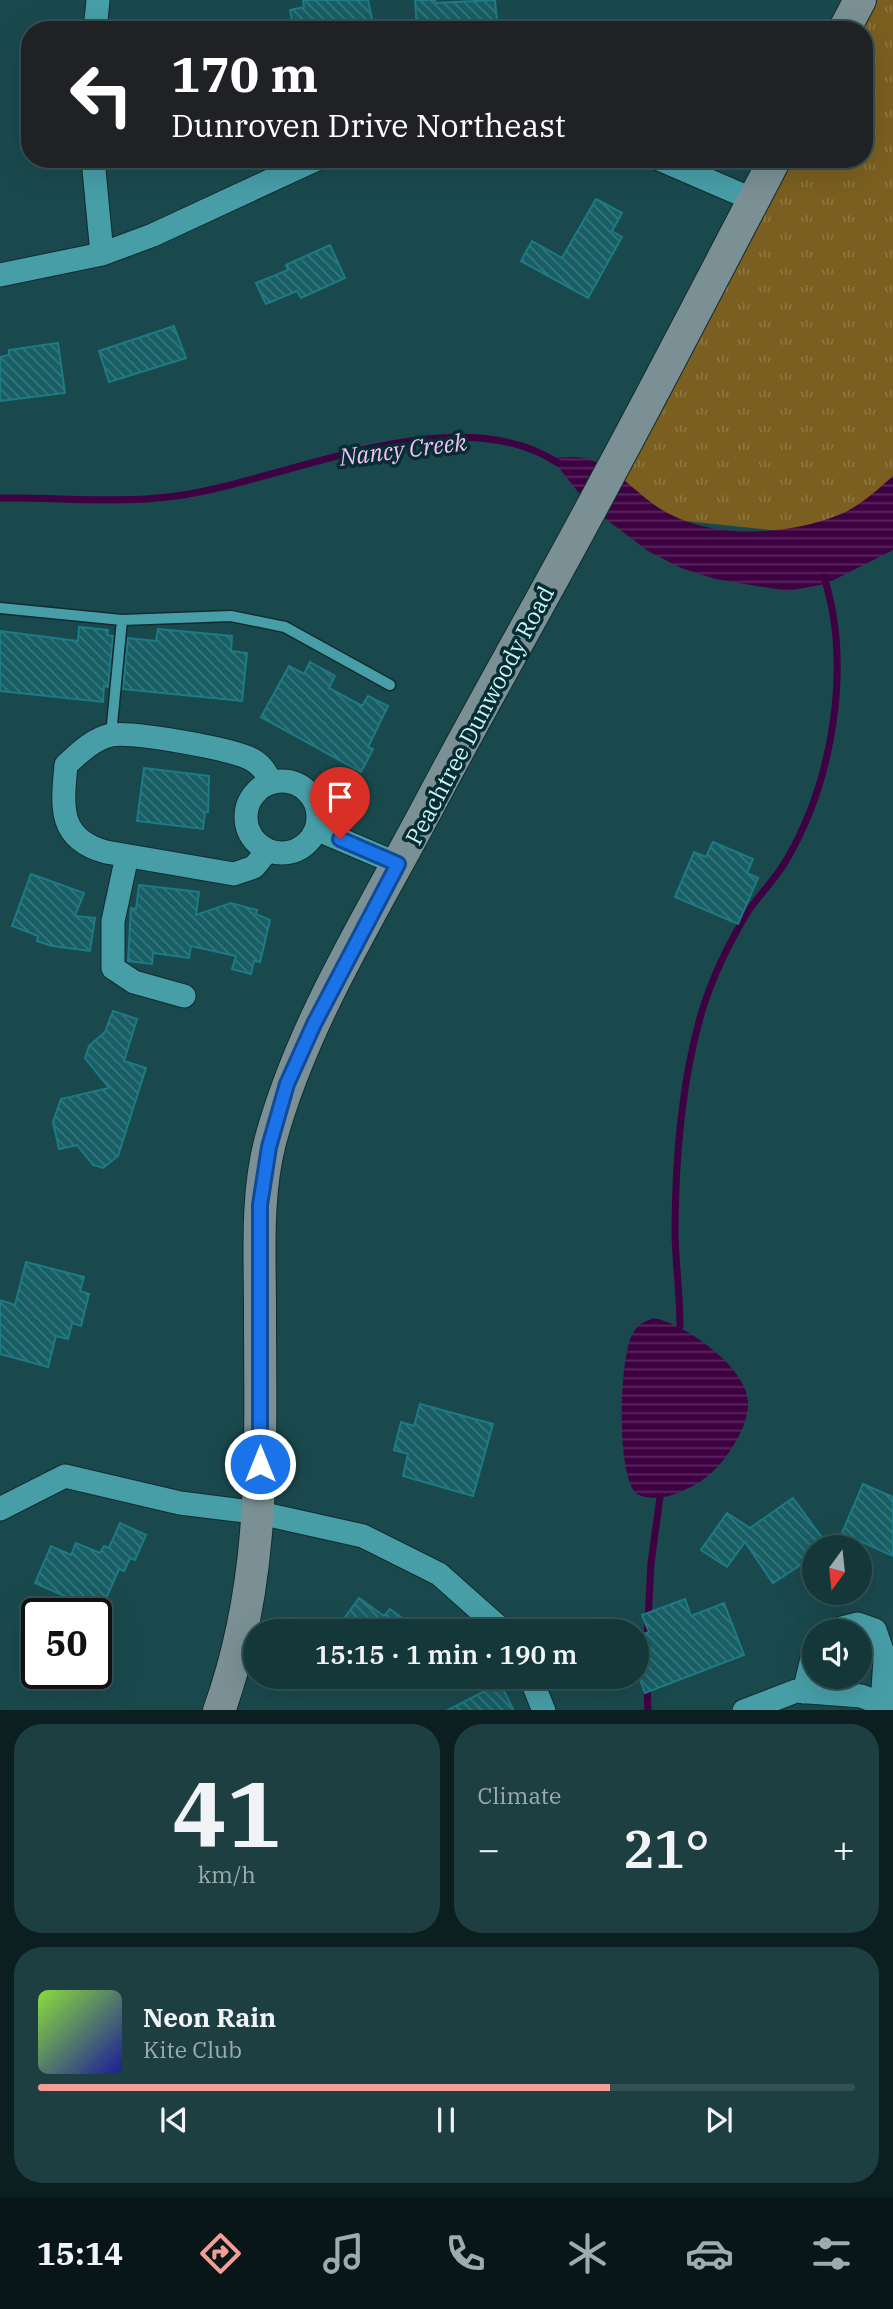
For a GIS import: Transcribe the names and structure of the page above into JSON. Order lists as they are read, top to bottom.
{
  "streets": {
    "main road": ["Peachtree Dunwoody Road"]
  },
  "water": ["Nancy Creek"],
  "north": "bottom",
  "page": {
    "turn": ["170 m", "Dunroven Drive Northeast"],
    "limit": "50",
    "trip": "15:15 · 1 min · 190 m",
    "tile": [
      ["41", "km/h"],
      "Climate"
    ],
    "heat": ["−", "21°", "+"],
    "song": ["Neon Rain", "Kite Club"],
    "tabs": "15:14"
  }
}
